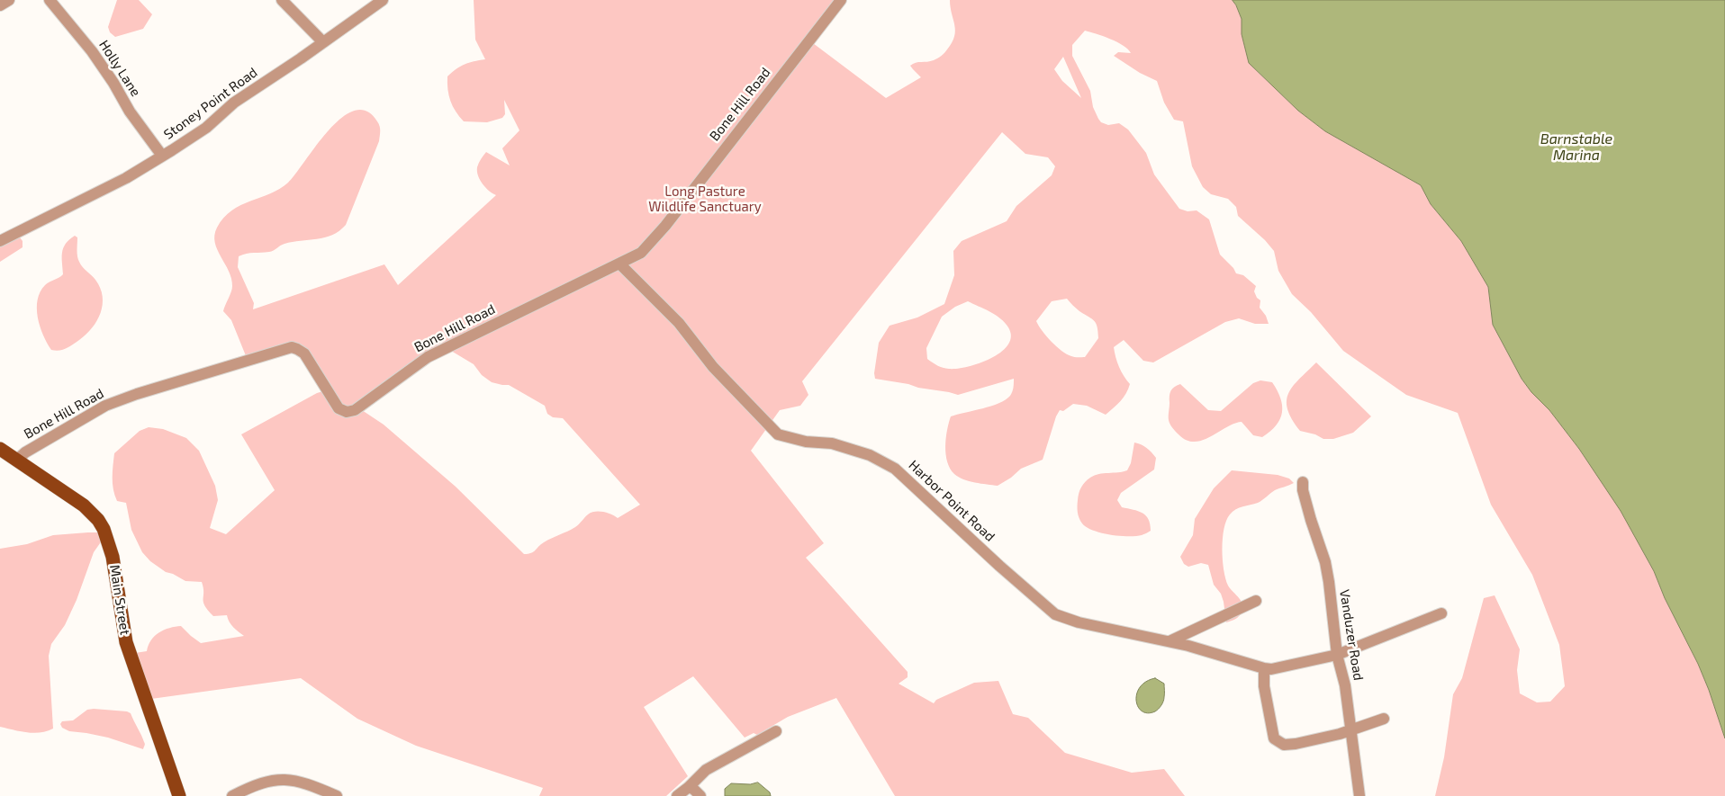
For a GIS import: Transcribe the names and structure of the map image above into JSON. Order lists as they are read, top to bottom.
{
  "streets": {
    "main road": ["Main Street"],
    "street": [
      "Holly Lane",
      "Stoney Point Road",
      "Bone Hill Road",
      "Harbor Point Road",
      "Vanduzer Road"
    ]
  },
  "crossings": [
    ["Holly Lane", "Stoney Point Road"],
    ["Bone Hill Road", "Harbor Point Road"],
    ["Bone Hill Road", "Main Street"]
  ],
  "water": ["Barnstable Marina"],
  "parks": ["Long Pasture Wildlife Sanctuary"]
}
